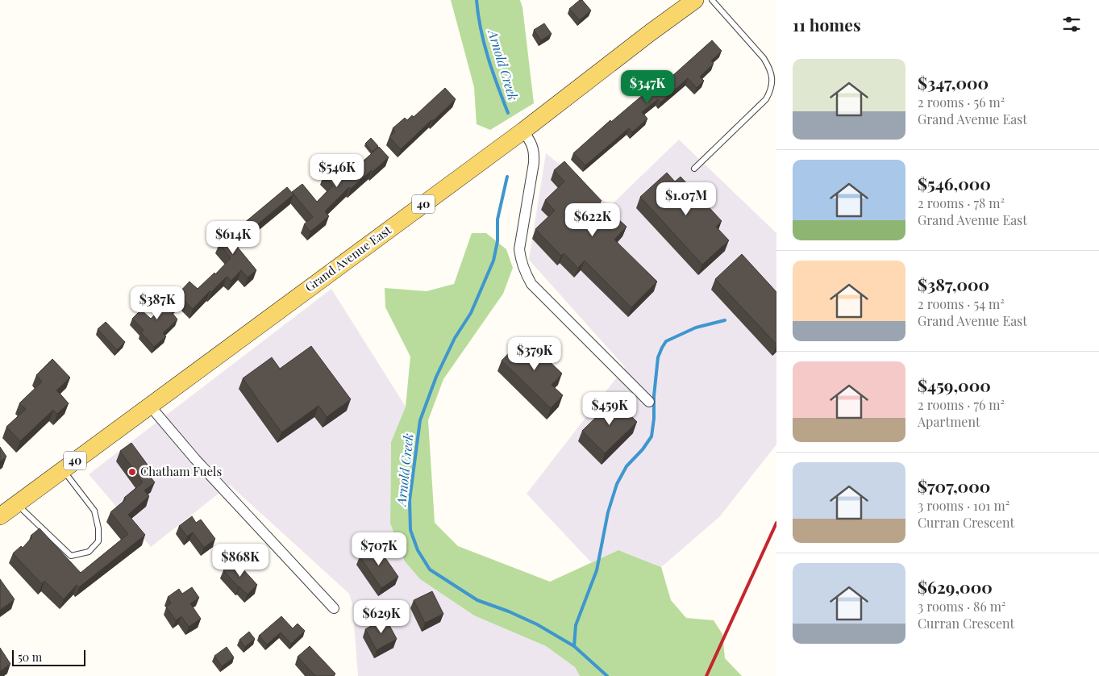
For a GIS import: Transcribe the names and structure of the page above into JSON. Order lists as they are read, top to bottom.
{
  "streets": {
    "main road": ["40", "Grand Avenue East"]
  },
  "water": ["Arnold Creek"],
  "places": ["Chatham Fuels"],
  "scale_bar": "50 m",
  "page": {
    "heading": "11 homes",
    "list": [
      {
        "name": "$347,000",
        "note": "2 rooms · 56 m² · Grand Avenue East"
      },
      {
        "name": "$546,000",
        "note": "2 rooms · 78 m² · Grand Avenue East"
      },
      {
        "name": "$387,000",
        "note": "2 rooms · 54 m² · Grand Avenue East"
      },
      {
        "name": "$459,000",
        "note": "2 rooms · 76 m² · Apartment"
      },
      {
        "name": "$707,000",
        "note": "3 rooms · 101 m² · Curran Crescent"
      },
      {
        "name": "$629,000",
        "note": "3 rooms · 86 m² · Curran Crescent"
      }
    ],
    "price": [
      "$347K",
      "$546K",
      "$1.07M",
      "$622K",
      "$614K",
      "$387K",
      "$379K",
      "$459K",
      "$707K",
      "$868K",
      "$629K"
    ],
    "scale": "50 m"
  }
}
